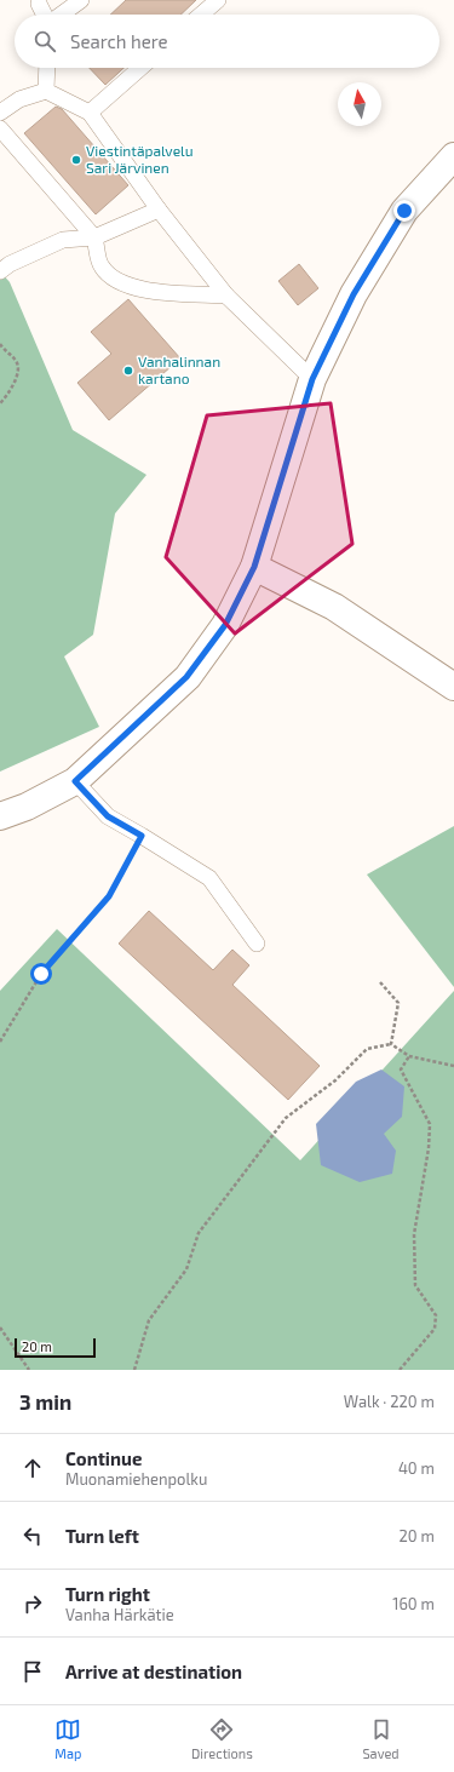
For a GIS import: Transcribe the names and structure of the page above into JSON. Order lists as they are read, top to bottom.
{
  "places": ["Viestintäpalvelu Sari Järvinen", "Vanhalinnan kartano"],
  "scale_bar": "20 m",
  "north": "top",
  "page": {
    "search": "Search here",
    "scale": "20 m",
    "heading": ["3 min", "Walk · 220 m"],
    "list": [
      ["Continue", "Muonamiehenpolku", "40 m"],
      ["Turn left", "20 m"],
      ["Turn right", "Vanha Härkätie", "160 m"],
      "Arrive at destination"
    ],
    "nav": ["Map", "Directions", "Saved"]
  }
}
